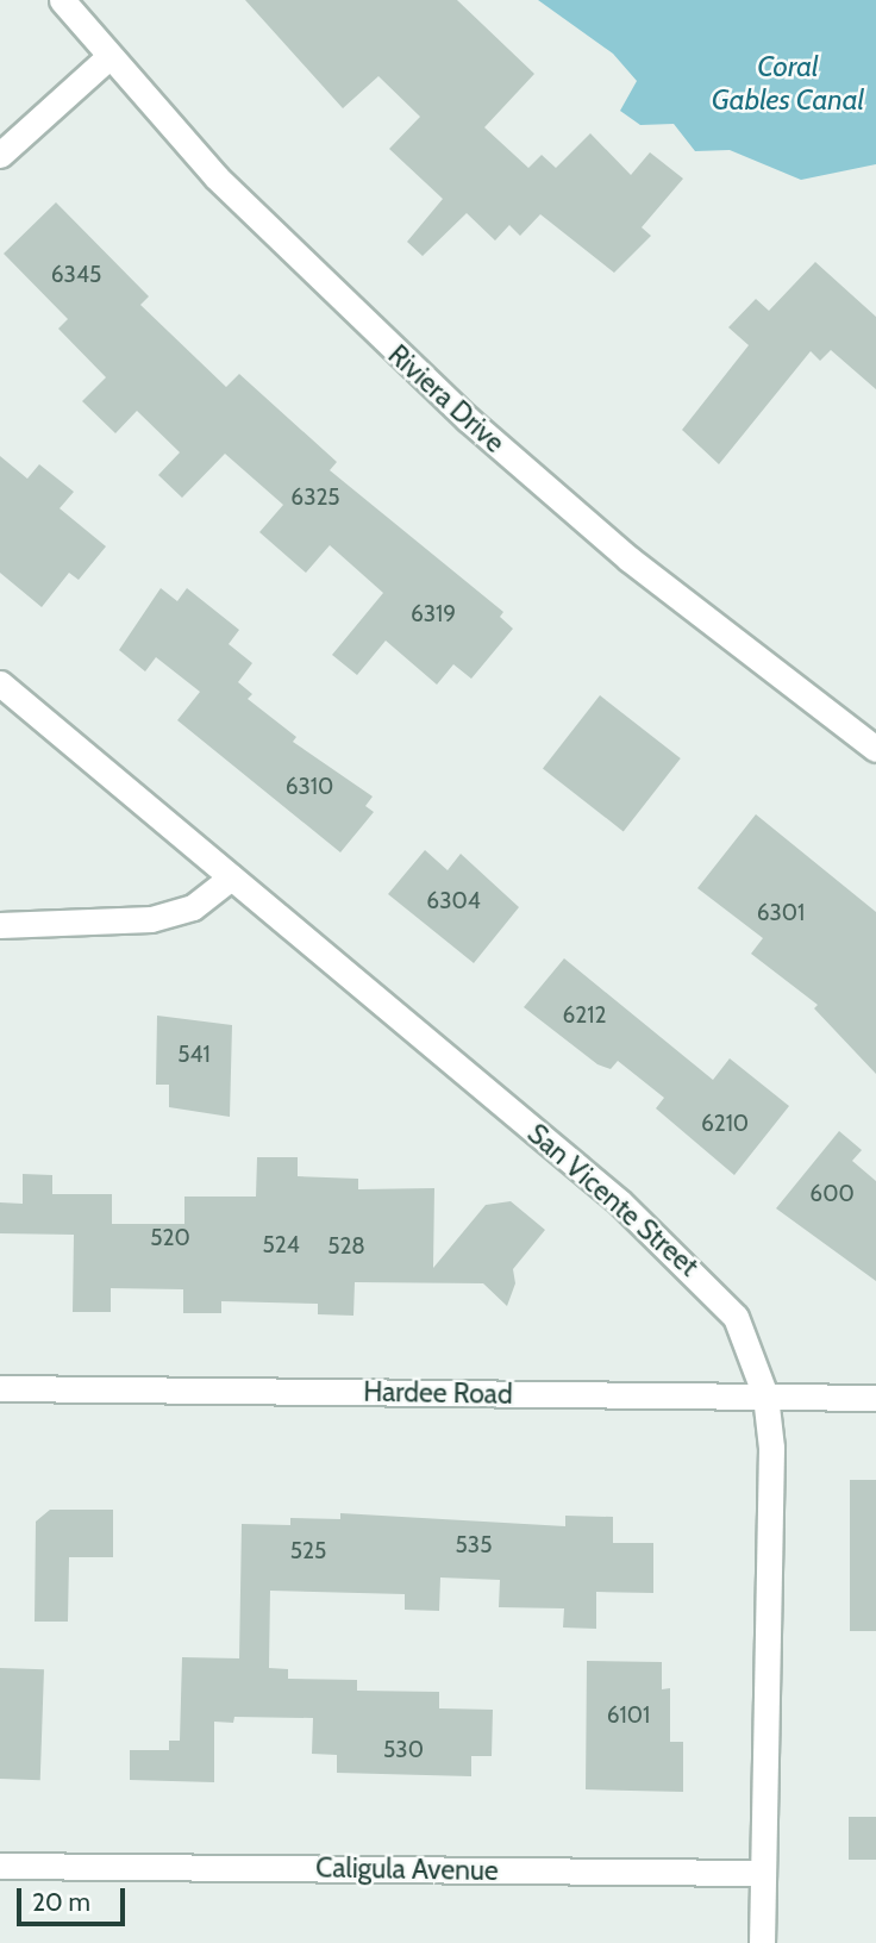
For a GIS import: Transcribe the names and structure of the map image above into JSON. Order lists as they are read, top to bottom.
{
  "streets": {
    "street": [
      "Riviera Drive",
      "San Vicente Street",
      "Hardee Road",
      "Caligula Avenue"
    ]
  },
  "crossings": [
    ["San Vicente Street", "Hardee Road"],
    ["San Vicente Street", "Caligula Avenue"]
  ],
  "water": ["Coral Gables Canal"],
  "house_numbers": [
    "6345",
    "6325",
    "6319",
    "6310",
    "6304",
    "6301",
    "6212",
    "541",
    "6210",
    "600",
    "520",
    "524",
    "528",
    "535",
    "525",
    "6101",
    "530"
  ],
  "scale_bar": "20 m"
}
